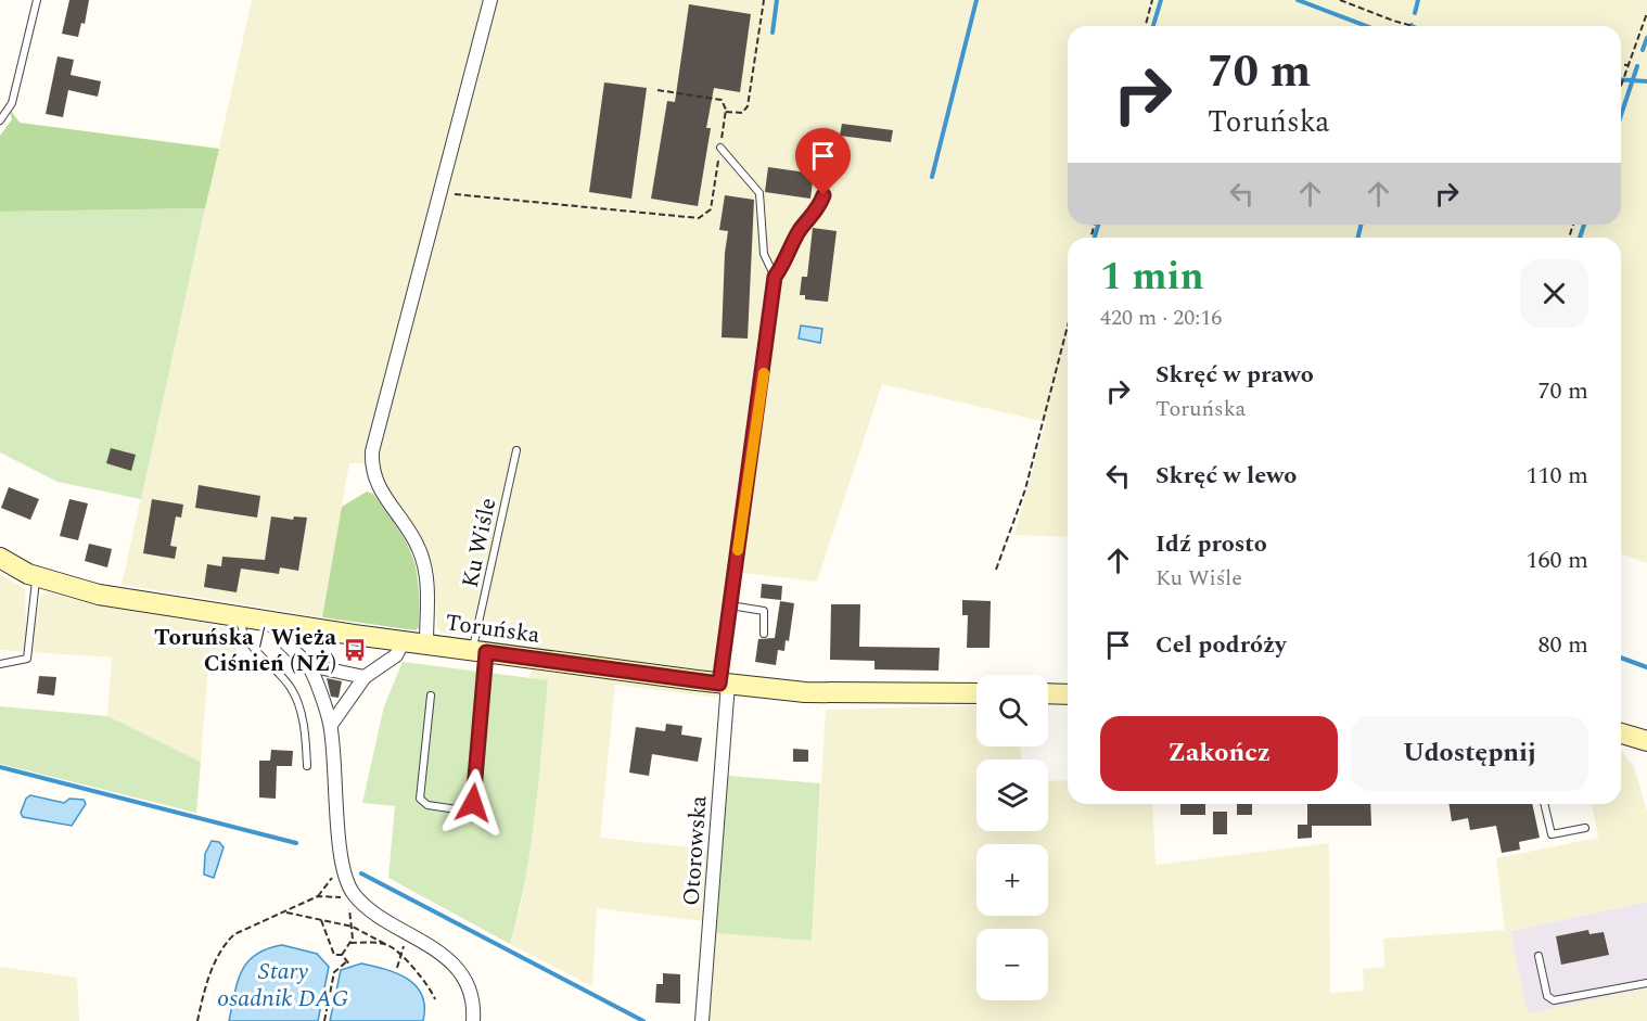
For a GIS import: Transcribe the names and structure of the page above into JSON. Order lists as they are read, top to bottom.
{
  "streets": {
    "street": ["Toruńska", "Otorowska"],
    "lane": ["Ku Wiśle"]
  },
  "crossings": [
    ["Ku Wiśle", "Toruńska"],
    ["Toruńska", "Otorowska"]
  ],
  "water": ["Stary osadnik DAG"],
  "places": {
    "bus stop": ["Toruńska / Wieża Ciśnień (NŻ)"]
  },
  "page": {
    "turn": ["70 m", "Toruńska"],
    "heading": ["1 min", "420 m · 20:16"],
    "list": [
      {
        "name": "Skręć w prawo",
        "note": "Toruńska",
        "value": "70 m"
      },
      {
        "name": "Skręć w lewo",
        "value": "110 m"
      },
      {
        "name": "Idź prosto",
        "note": "Ku Wiśle",
        "value": "160 m"
      },
      {
        "name": "Cel podróży",
        "value": "80 m"
      }
    ],
    "map_buttons": ["+", "−"],
    "buttons": ["Zakończ", "Udostępnij"]
  }
}
